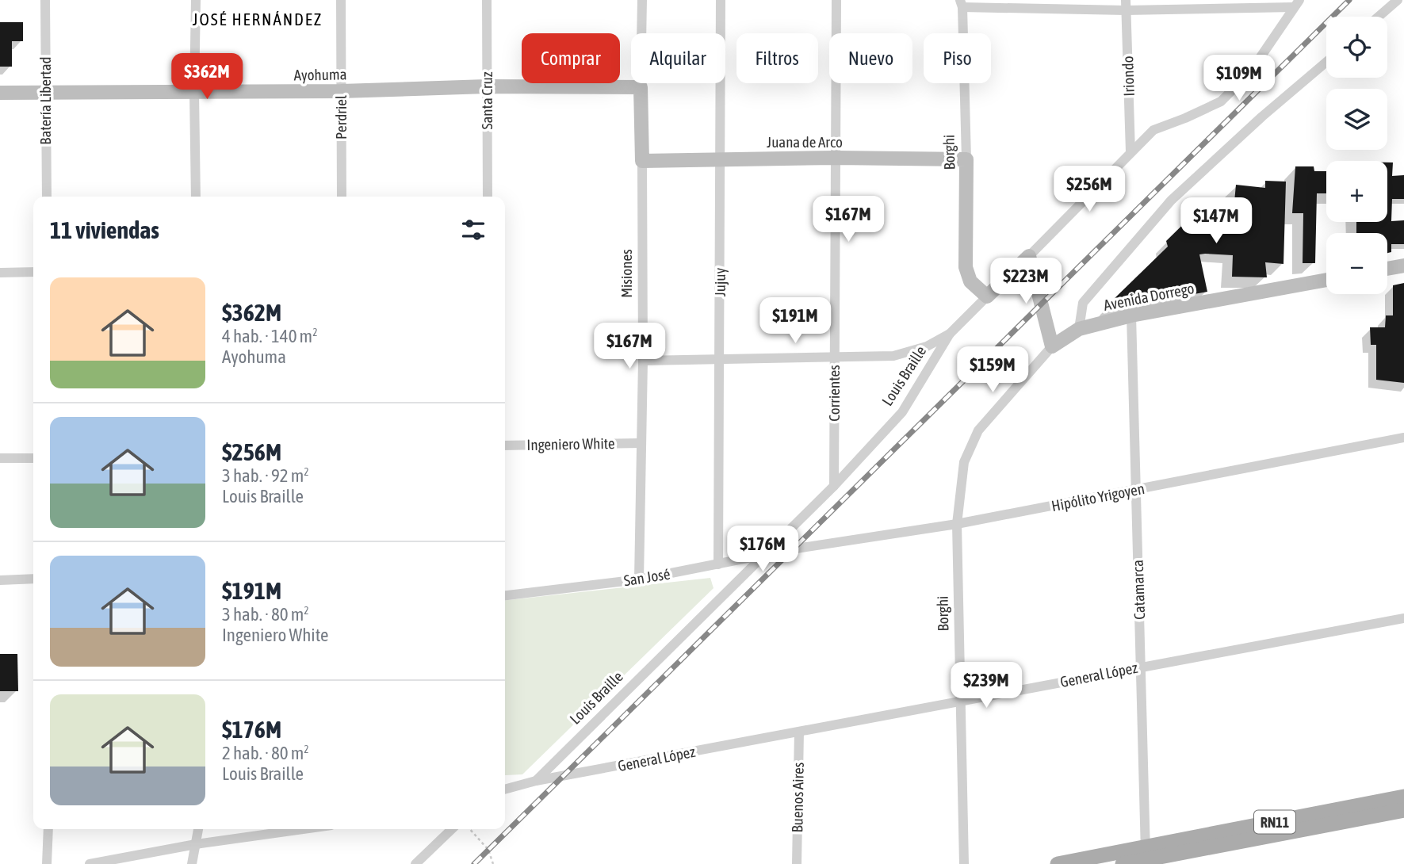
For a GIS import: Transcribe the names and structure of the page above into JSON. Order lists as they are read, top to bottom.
{
  "streets": {
    "main road": ["RN11"],
    "street": [
      "Ayohuma",
      "Iriondo",
      "Batería Libertad",
      "Santa Cruz",
      "Perdriel",
      "Juana de Arco",
      "Borghi",
      "Misiones",
      "Jujuy",
      "Avenida Dorrego",
      "Louis Braille",
      "Corrientes",
      "Ingeniero White",
      "Hipólito Yrigoyen",
      "San José",
      "Catamarca",
      "General López",
      "Buenos Aires"
    ]
  },
  "crossings": [
    ["Ayohuma", "Batería Libertad"],
    ["Ayohuma", "Santa Cruz"],
    ["Ayohuma", "Perdriel"],
    ["Ayohuma", "Misiones"],
    ["Iriondo", "Louis Braille"],
    ["Juana de Arco", "Borghi"],
    ["Juana de Arco", "Misiones"],
    ["Juana de Arco", "Jujuy"],
    ["Juana de Arco", "Corrientes"],
    ["Borghi", "Avenida Dorrego"],
    ["Borghi", "Louis Braille"],
    ["Borghi", "Hipólito Yrigoyen"],
    ["Borghi", "General López"],
    ["Misiones", "Ingeniero White"],
    ["Misiones", "San José"],
    ["Jujuy", "San José"],
    ["Avenida Dorrego", "Catamarca"],
    ["Louis Braille", "Corrientes"],
    ["Louis Braille", "San José"],
    ["Louis Braille", "General López"],
    ["Hipólito Yrigoyen", "San José"],
    ["Hipólito Yrigoyen", "Catamarca"],
    ["Catamarca", "General López"],
    ["Catamarca", "RN11"],
    ["General López", "Buenos Aires"]
  ],
  "districts": ["JOSÉ HERNÁNDEZ"],
  "page": {
    "map_buttons": ["+", "−"],
    "chip": [
      "Comprar",
      "Alquilar",
      "Filtros",
      "Nuevo",
      "Piso"
    ],
    "price": [
      "$362M",
      "$109M",
      "$256M",
      "$167M",
      "$147M",
      "$223M",
      "$191M",
      "$167M",
      "$159M",
      "$176M",
      "$239M"
    ],
    "heading": "11 viviendas",
    "list": [
      {
        "name": "$362M",
        "note": "4 hab. · 140 m² · Ayohuma"
      },
      {
        "name": "$256M",
        "note": "3 hab. · 92 m² · Louis Braille"
      },
      {
        "name": "$191M",
        "note": "3 hab. · 80 m² · Ingeniero White"
      },
      {
        "name": "$176M",
        "note": "2 hab. · 80 m² · Louis Braille"
      }
    ]
  }
}
